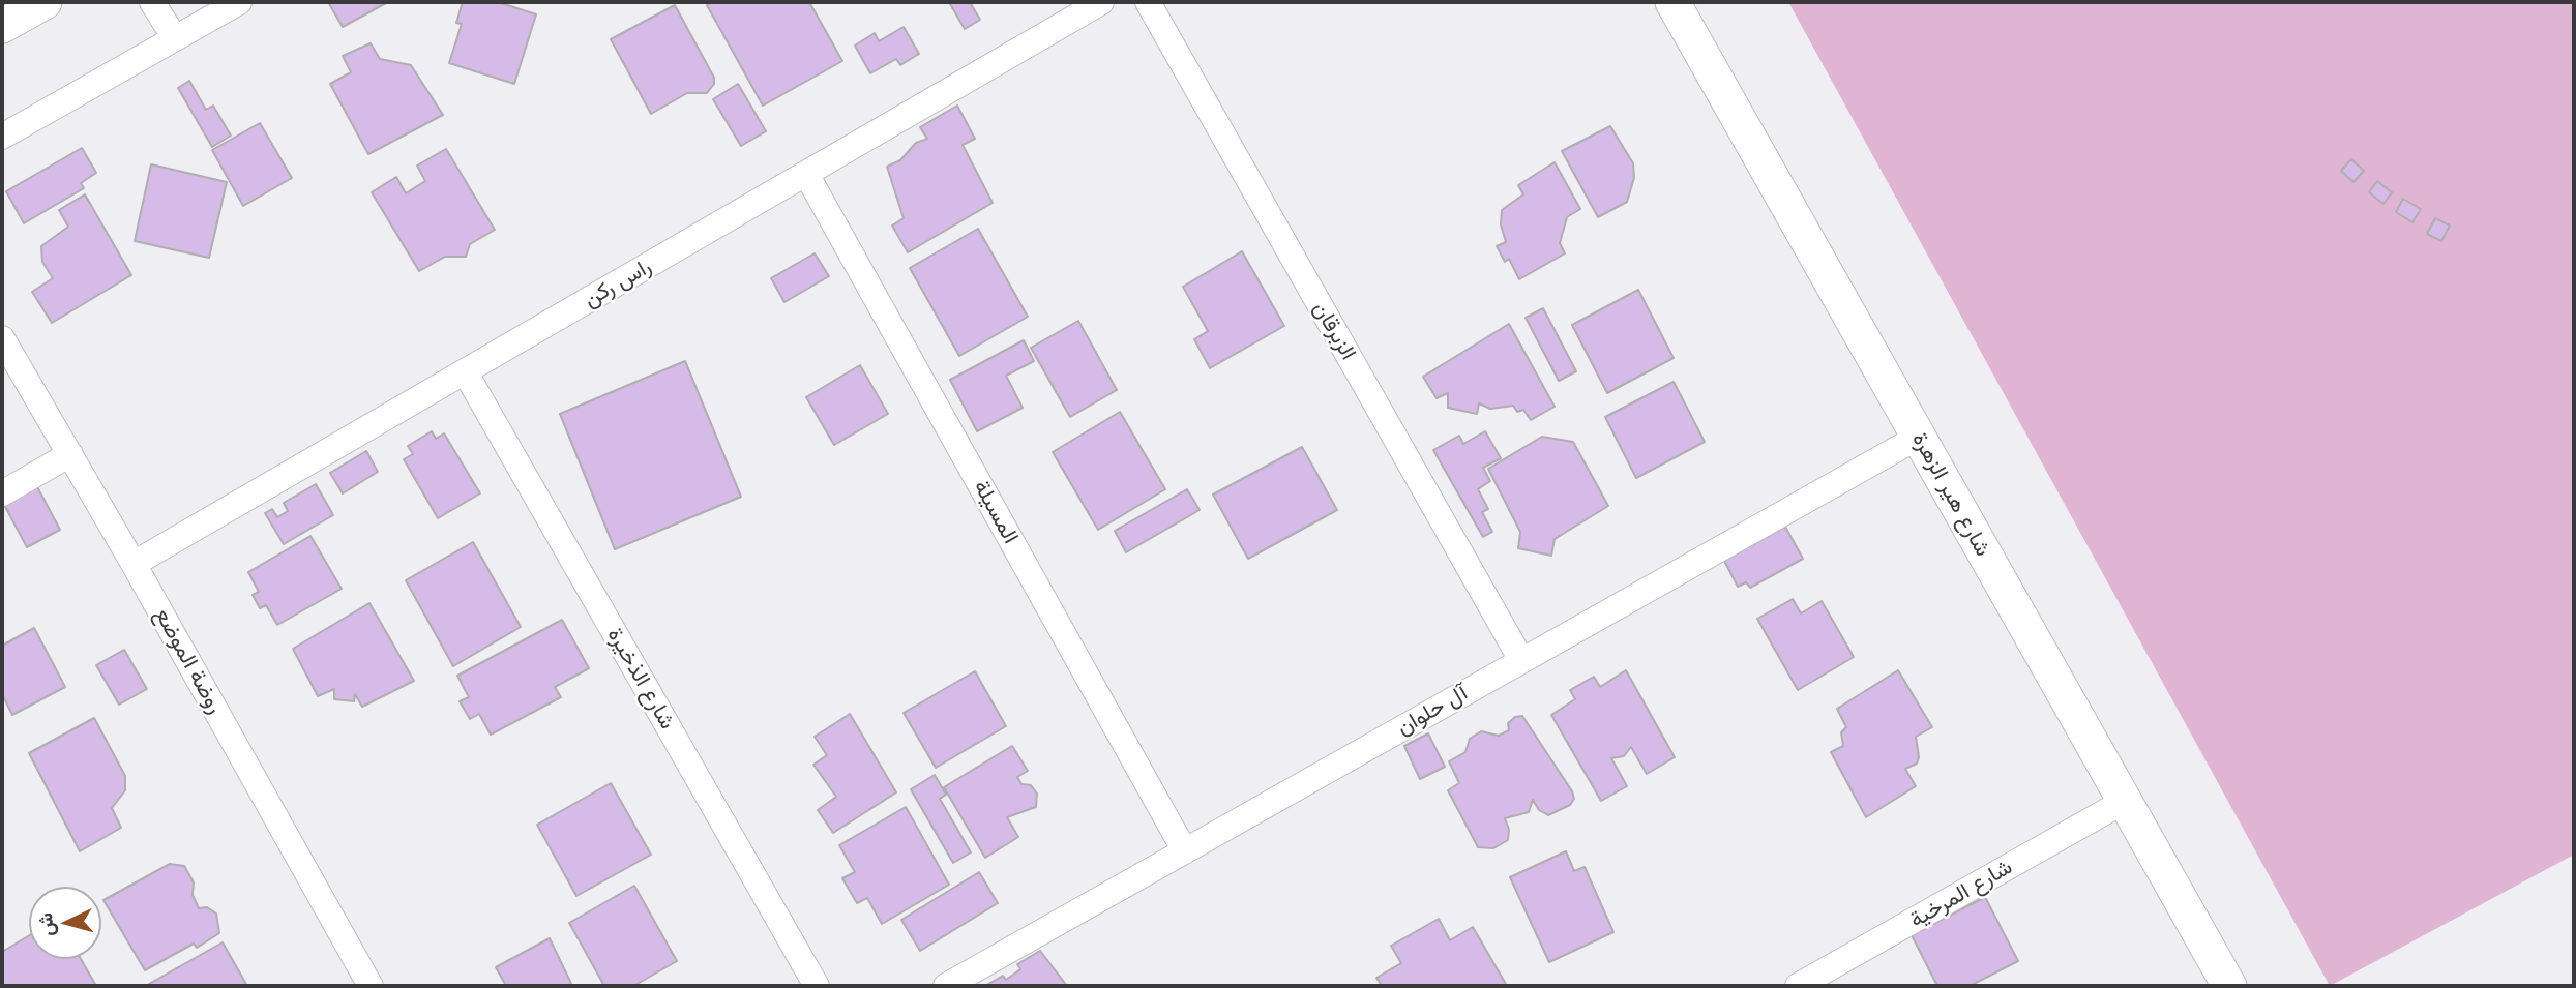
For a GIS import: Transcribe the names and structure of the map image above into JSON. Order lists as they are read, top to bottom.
{
  "streets": {
    "street": [
      "راس ركن",
      "الزبرقان",
      "شارع هير الزهرة",
      "المسيلة",
      "روضة الموضع",
      "شارع الذخيرة",
      "آل حلوان",
      "شارع المرخية"
    ]
  },
  "crossings": [
    ["راس ركن", "المسيلة"],
    ["راس ركن", "روضة الموضع"],
    ["راس ركن", "شارع الذخيرة"],
    ["الزبرقان", "آل حلوان"],
    ["شارع هير الزهرة", "آل حلوان"],
    ["شارع هير الزهرة", "شارع المرخية"],
    ["المسيلة", "آل حلوان"]
  ],
  "north": "left"
}
